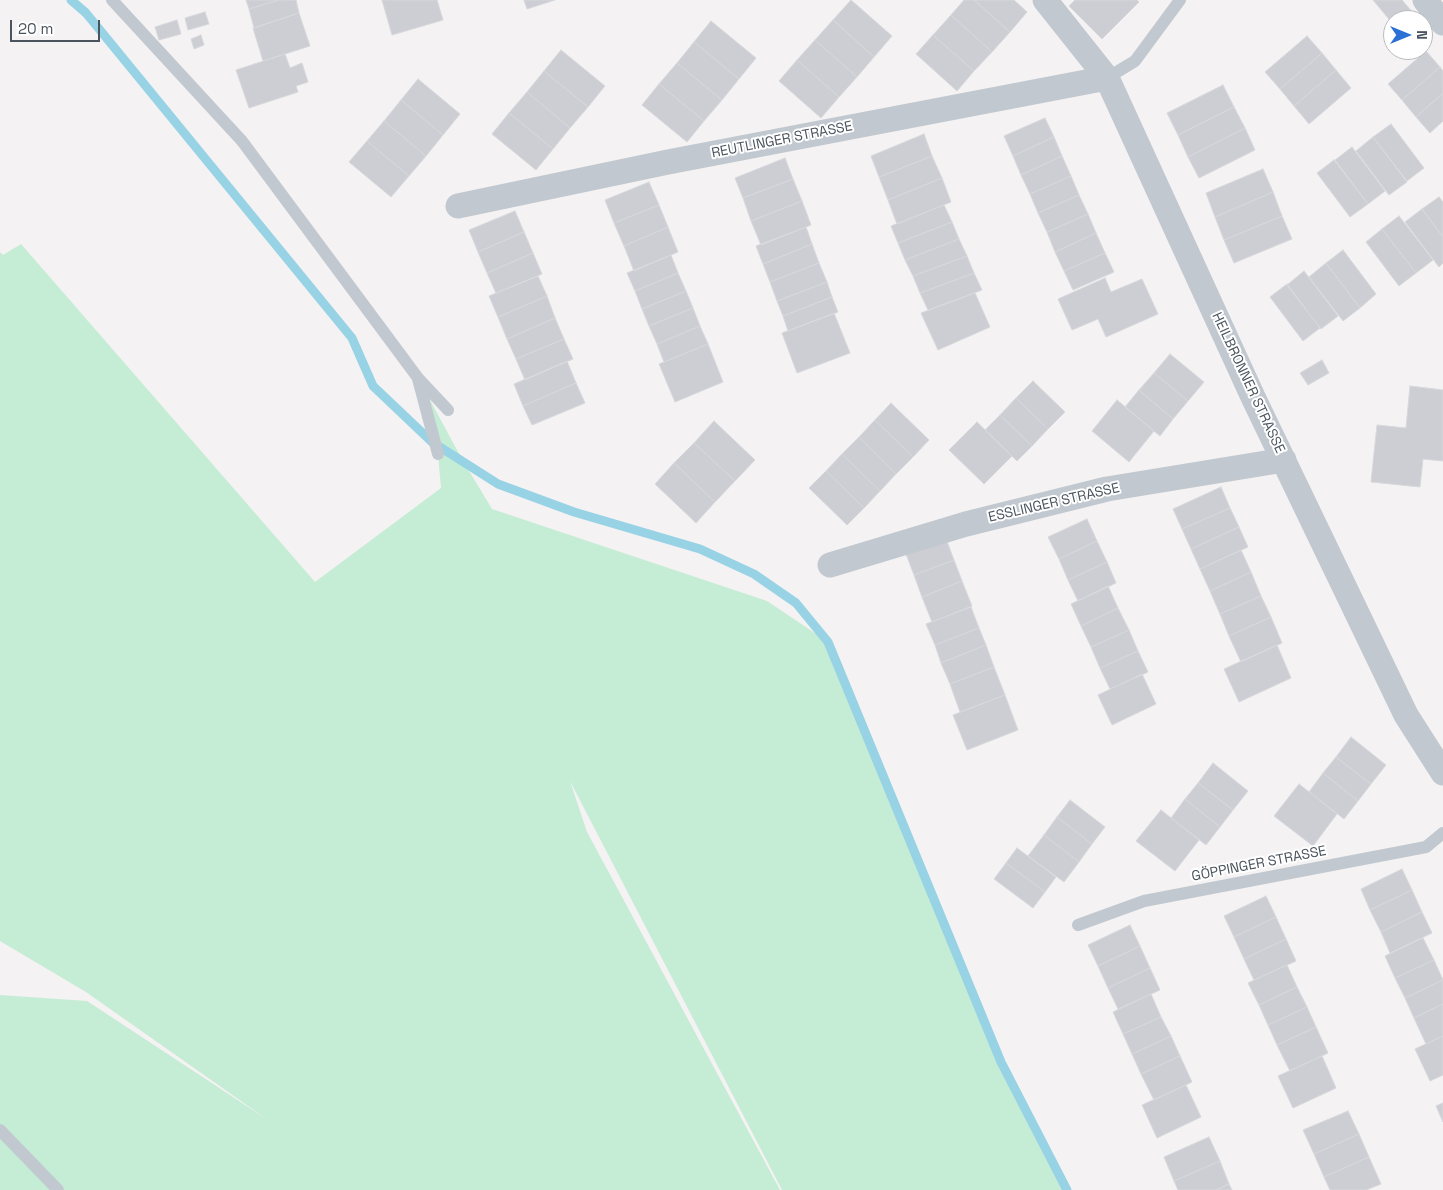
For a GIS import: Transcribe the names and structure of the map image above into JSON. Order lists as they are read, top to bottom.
{
  "streets": {
    "street": ["REUTLINGER STRASSE", "HEILBRONNER STRASSE", "ESSLINGER STRASSE"],
    "lane": ["GÖPPINGER STRASSE"]
  },
  "crossings": [
    ["REUTLINGER STRASSE", "HEILBRONNER STRASSE"],
    ["HEILBRONNER STRASSE", "ESSLINGER STRASSE"]
  ],
  "scale_bar": "20 m",
  "north": "right"
}
